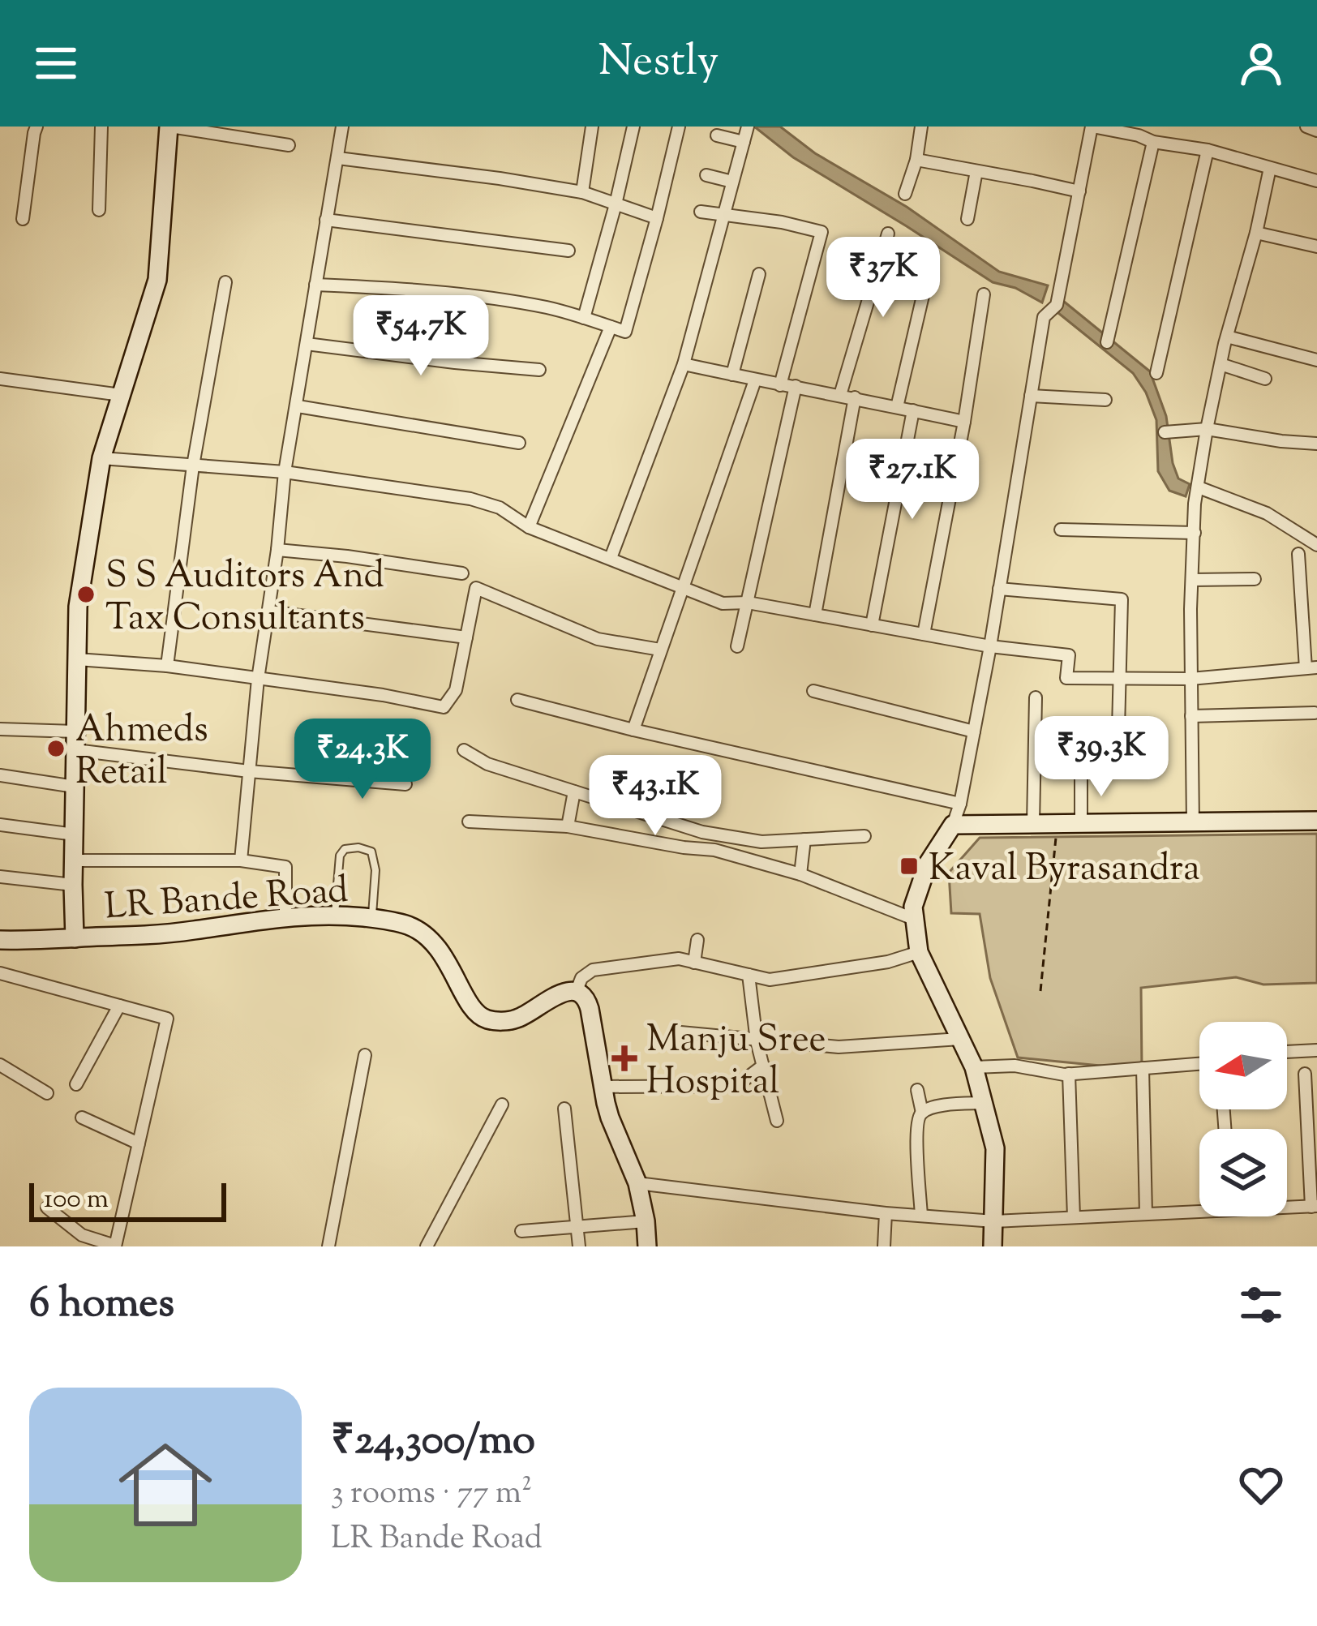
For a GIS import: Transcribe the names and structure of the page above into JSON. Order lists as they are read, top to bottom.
{
  "streets": {
    "street": ["LR Bande Road"]
  },
  "places": {
    "other": ["S S Auditors And Tax Consultants", "Ahmeds Retail"],
    "transit": ["Kaval Byrasandra"],
    "health": ["Manju Sree Hospital"]
  },
  "scale_bar": "100 m",
  "north": "left",
  "page": {
    "header": "Nestly",
    "price": [
      "₹37K",
      "₹54.7K",
      "₹27.1K",
      "₹39.3K",
      "₹24.3K",
      "₹43.1K"
    ],
    "scale": "100 m",
    "heading": "6 homes",
    "list": [
      {
        "name": "₹24,300/mo",
        "note": "3 rooms · 77 m² · LR Bande Road"
      }
    ]
  }
}
